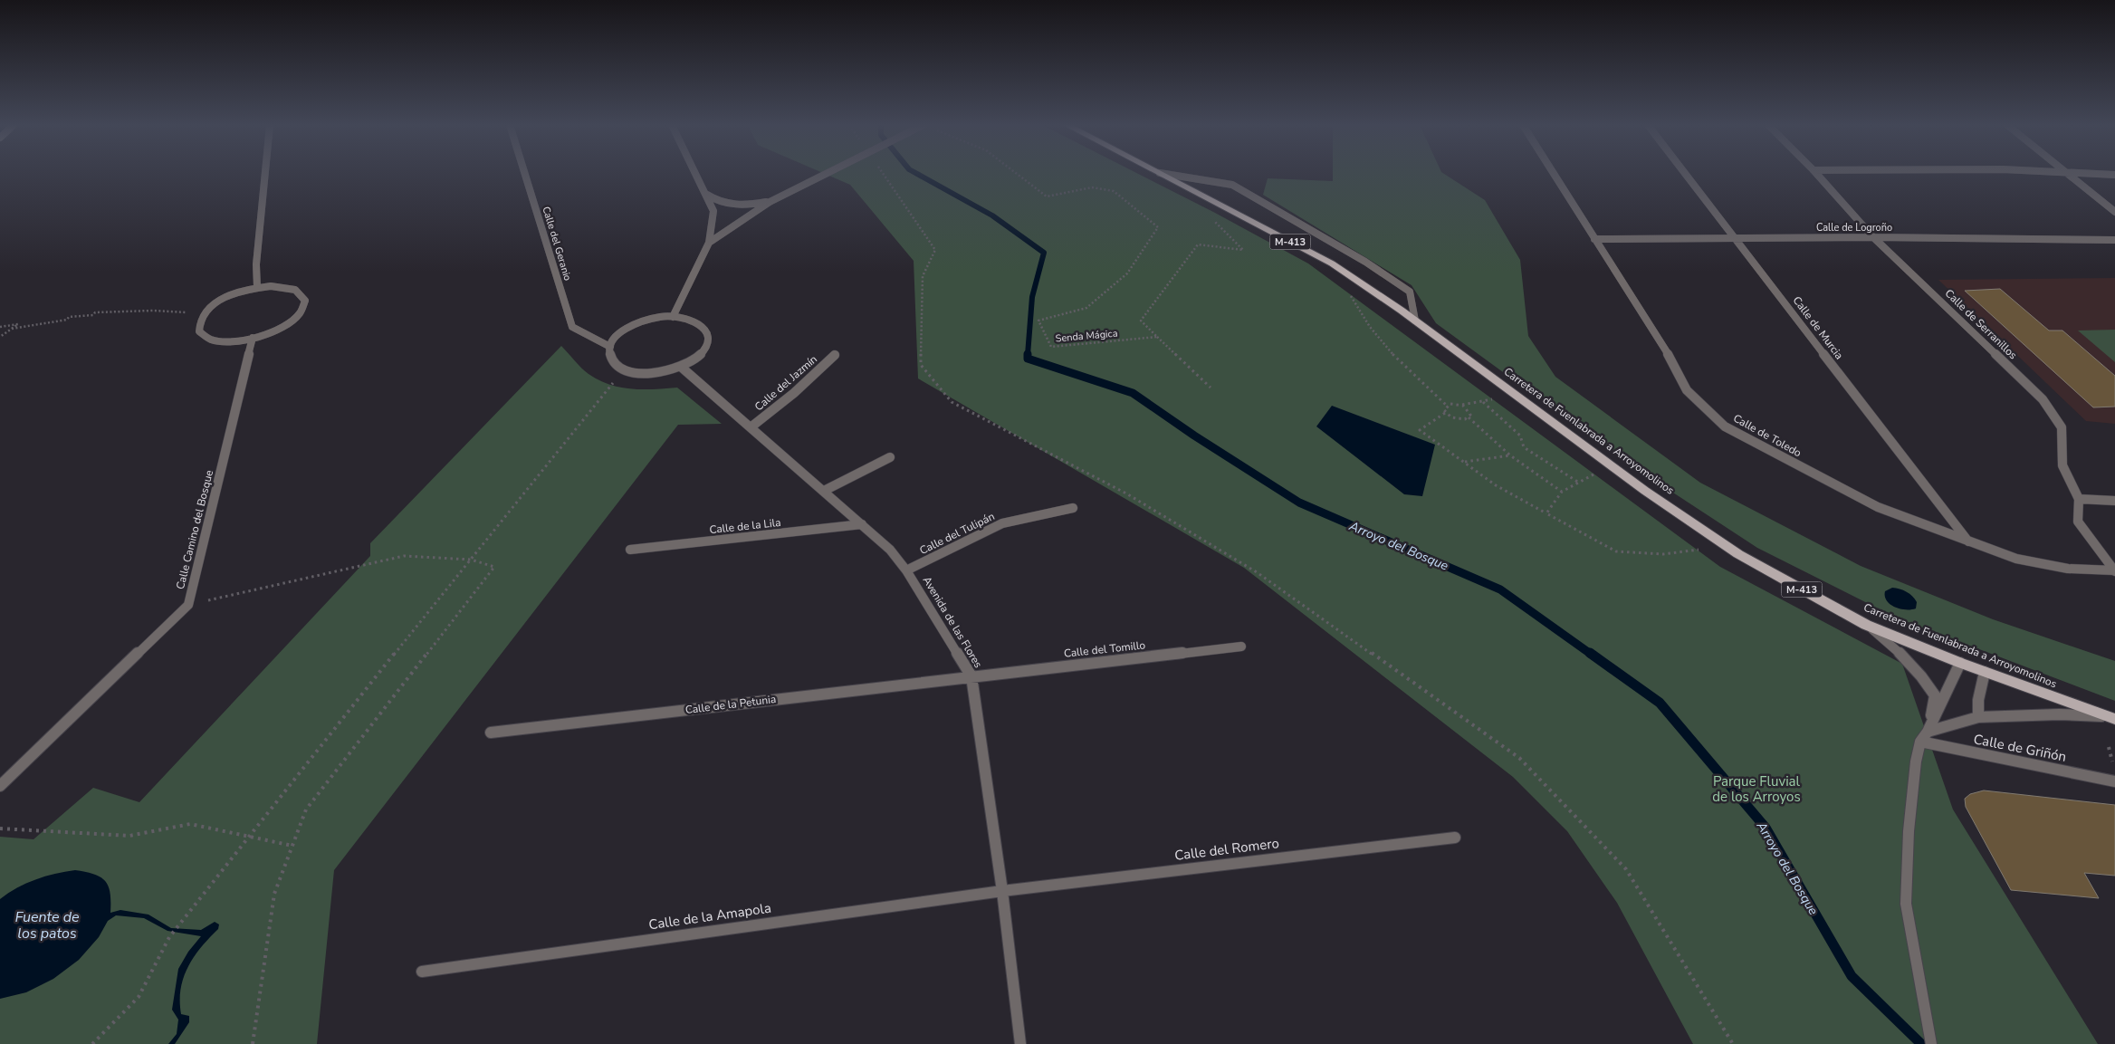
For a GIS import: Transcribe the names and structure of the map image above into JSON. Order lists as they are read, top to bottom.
{
  "streets": {
    "main road": ["M-413", "Carretera de Fuenlabrada a Arroyomolinos"],
    "street": [
      "Calle de Logroño",
      "Calle del Geranio",
      "Calle de Serranillos",
      "Calle de Murcia",
      "Calle del Jazmín",
      "Calle de Toledo",
      "Calle de la Lila",
      "Calle Camino del Bosque",
      "Calle del Tulipán",
      "Avenida de las Flores",
      "Calle del Tomillo",
      "Calle de la Petunia",
      "Calle de Griñón",
      "Calle del Romero",
      "Calle de la Amapola"
    ],
    "path": ["Senda Mágica"]
  },
  "crossings": [
    ["Calle de Logroño", "Calle de Serranillos"],
    ["Calle de Logroño", "Calle de Murcia"],
    ["Calle de Logroño", "Calle de Toledo"],
    ["Calle de Serranillos", "Calle de Toledo"],
    ["Calle de Murcia", "Calle de Toledo"],
    ["Calle del Jazmín", "Avenida de las Flores"],
    ["Calle de la Lila", "Avenida de las Flores"],
    ["Calle del Tulipán", "Avenida de las Flores"],
    ["Avenida de las Flores", "Calle del Tomillo"],
    ["Avenida de las Flores", "Calle de la Petunia"],
    ["Avenida de las Flores", "Calle del Romero"],
    ["Avenida de las Flores", "Calle de la Amapola"],
    ["Calle del Tomillo", "Calle de la Petunia"],
    ["Calle del Romero", "Calle de la Amapola"]
  ],
  "water": ["Arroyo del Bosque", "Fuente de los patos"],
  "parks": ["Parque Fluvial de los Arroyos"]
}
